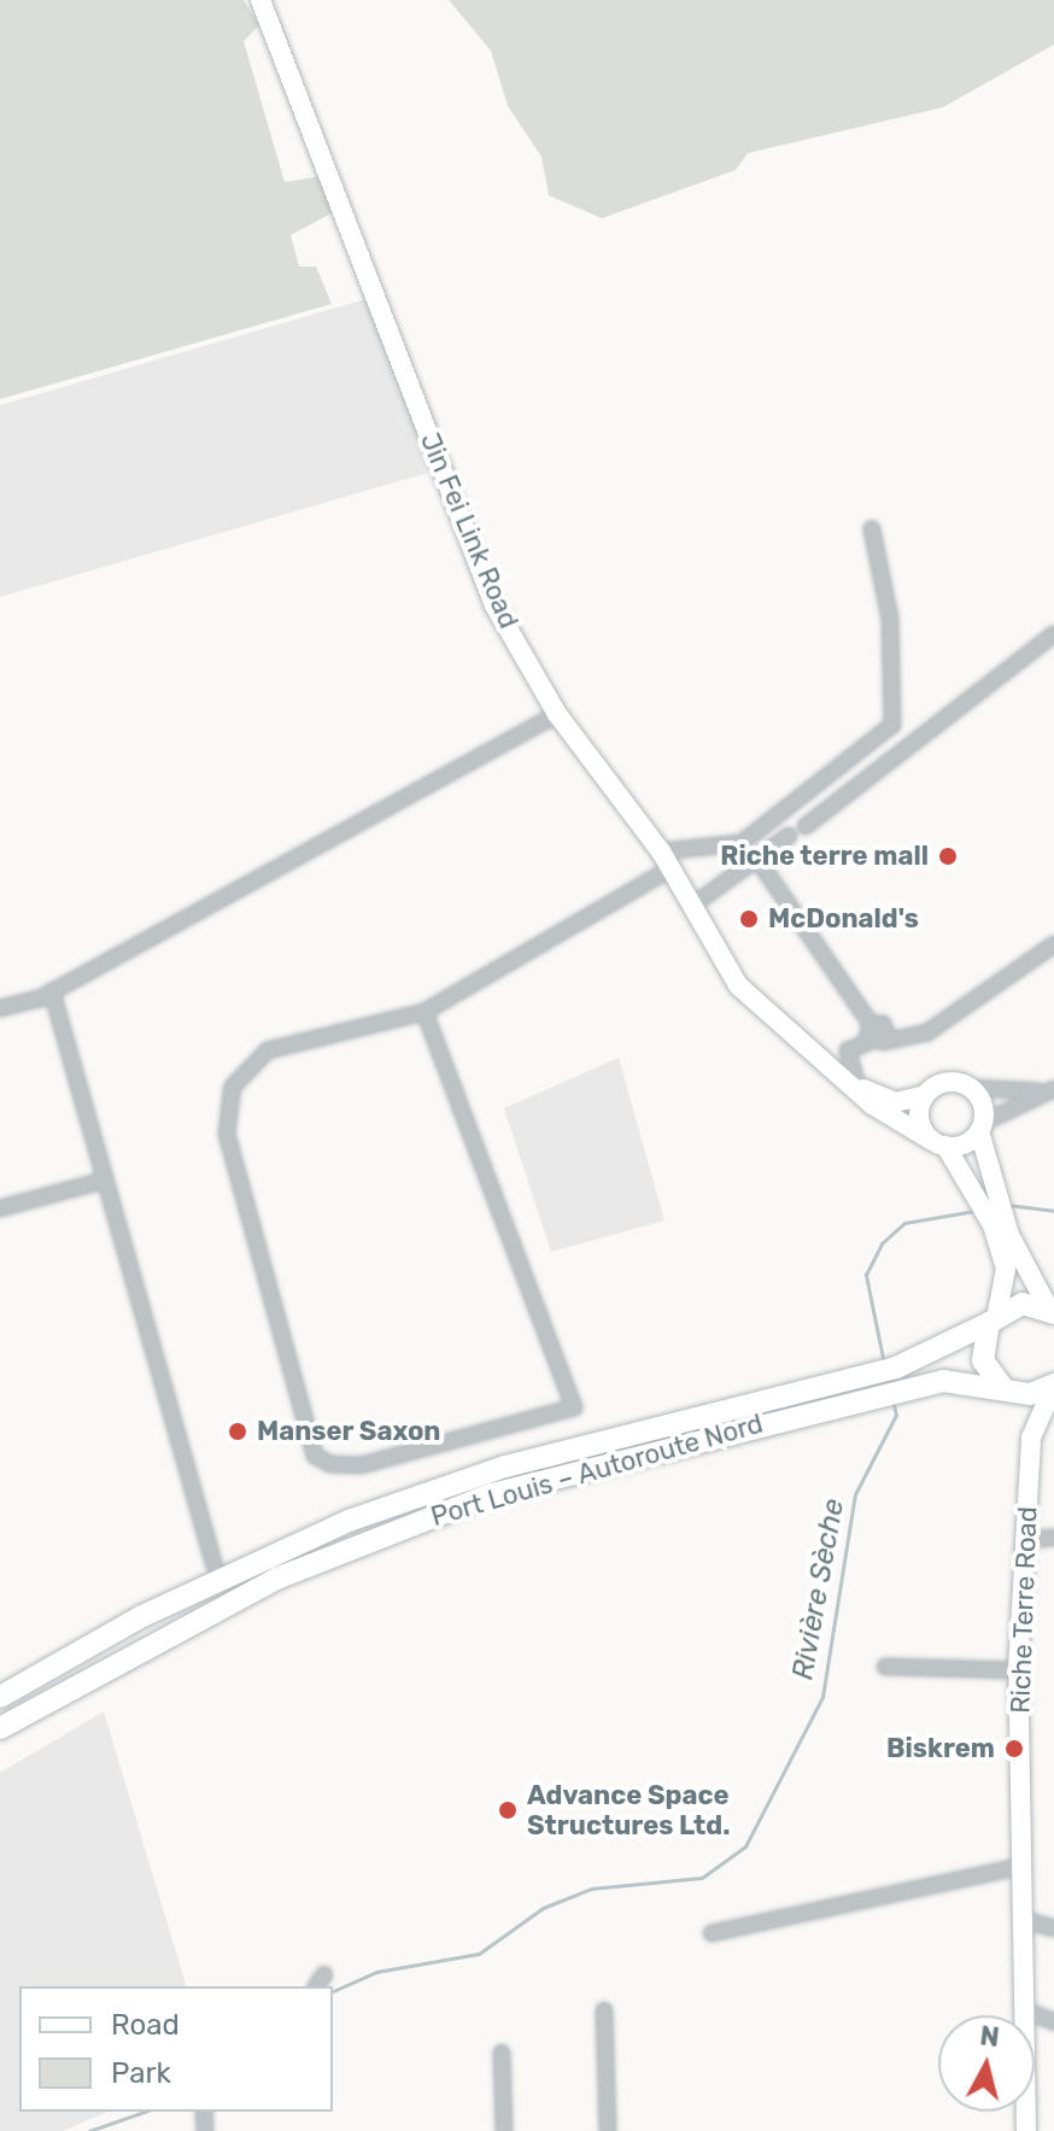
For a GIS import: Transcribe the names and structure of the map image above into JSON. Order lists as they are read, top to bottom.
{
  "streets": {
    "highway": ["Port Louis – Autoroute Nord"],
    "main road": ["Jin Fei Link Road", "Riche Terre Road"]
  },
  "water": ["Rivière Sèche"],
  "places": [
    "Riche terre mall",
    "McDonald's",
    "Manser Saxon",
    "Biskrem",
    "Advance Space Structures Ltd."
  ],
  "legend": ["Road", "Park"],
  "north": "top"
}
